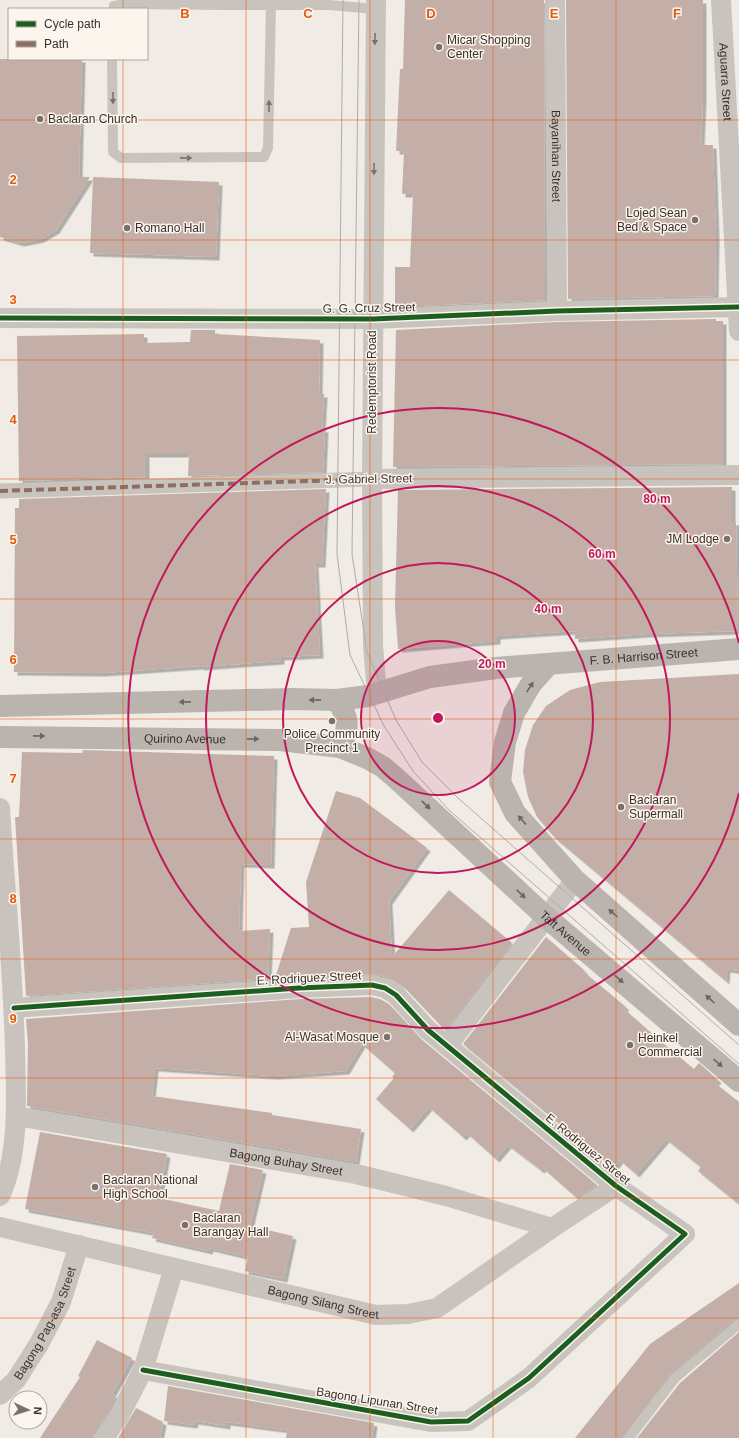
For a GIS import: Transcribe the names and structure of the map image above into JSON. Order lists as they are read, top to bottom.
{
  "streets": {
    "main road": ["F. B. Harrison Street", "Quirino Avenue", "Taft Avenue"],
    "street": [
      "Aguarra Street",
      "Bayanihan Street",
      "G. G. Cruz Street",
      "Redemptorist Road",
      "J. Gabriel Street",
      "E. Rodriguez Street",
      "Bagong Buhay Street",
      "Bagong Silang Street",
      "Bagong Pag-asa Street",
      "Bagong Lipunan Street"
    ]
  },
  "crossings": [
    ["Aguarra Street", "G. G. Cruz Street"],
    ["Bayanihan Street", "G. G. Cruz Street"],
    ["G. G. Cruz Street", "Redemptorist Road"],
    ["Redemptorist Road", "J. Gabriel Street"],
    ["Redemptorist Road", "F. B. Harrison Street"],
    ["Quirino Avenue", "Taft Avenue"],
    ["E. Rodriguez Street", "Bagong Silang Street"],
    ["E. Rodriguez Street", "Bagong Lipunan Street"],
    ["Bagong Buhay Street", "Bagong Silang Street"],
    ["Bagong Silang Street", "Bagong Pag-asa Street"]
  ],
  "one_way": ["Redemptorist Road"],
  "places": [
    "Micar Shopping Center",
    "Baclaran Church",
    "Lojed Sean Bed & Space",
    "Romano Hall",
    "JM Lodge",
    "Police Community Precinct 1",
    "Baclaran Supermall",
    "Al-Wasat Mosque",
    "Heinkel Commercial",
    "Baclaran National High School",
    "Baclaran Barangay Hall"
  ],
  "legend": ["Cycle path", "Path"],
  "north": "right",
  "grid": {
    "columns": [
      "B",
      "C",
      "D",
      "E",
      "F"
    ],
    "rows": [
      "2",
      "3",
      "4",
      "5",
      "6",
      "7",
      "8",
      "9"
    ]
  },
  "rings": [
    "80 m",
    "60 m",
    "40 m",
    "20 m"
  ]
}
